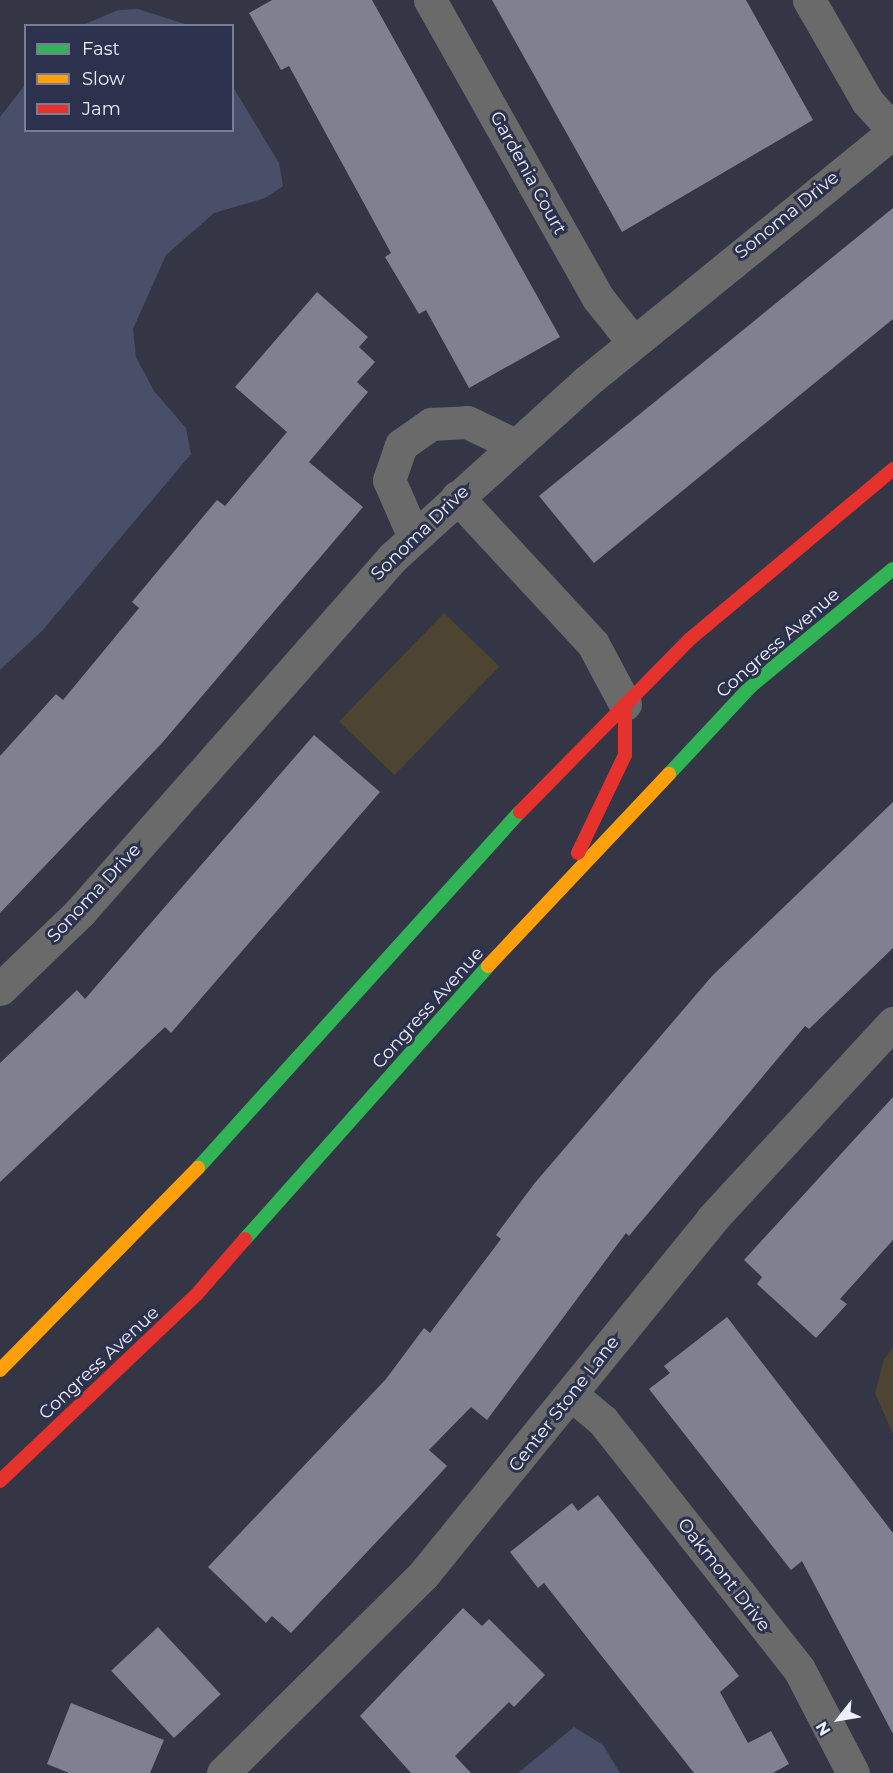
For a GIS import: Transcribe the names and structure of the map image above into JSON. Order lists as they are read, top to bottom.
{
  "streets": {
    "street": [
      "Gardenia Court",
      "Sonoma Drive",
      "Congress Avenue",
      "Center Stone Lane",
      "Oakmont Drive"
    ]
  },
  "crossings": [
    ["Gardenia Court", "Sonoma Drive"],
    ["Center Stone Lane", "Oakmont Drive"]
  ],
  "legend": ["Fast", "Slow", "Jam"],
  "north": "bottom left"
}
